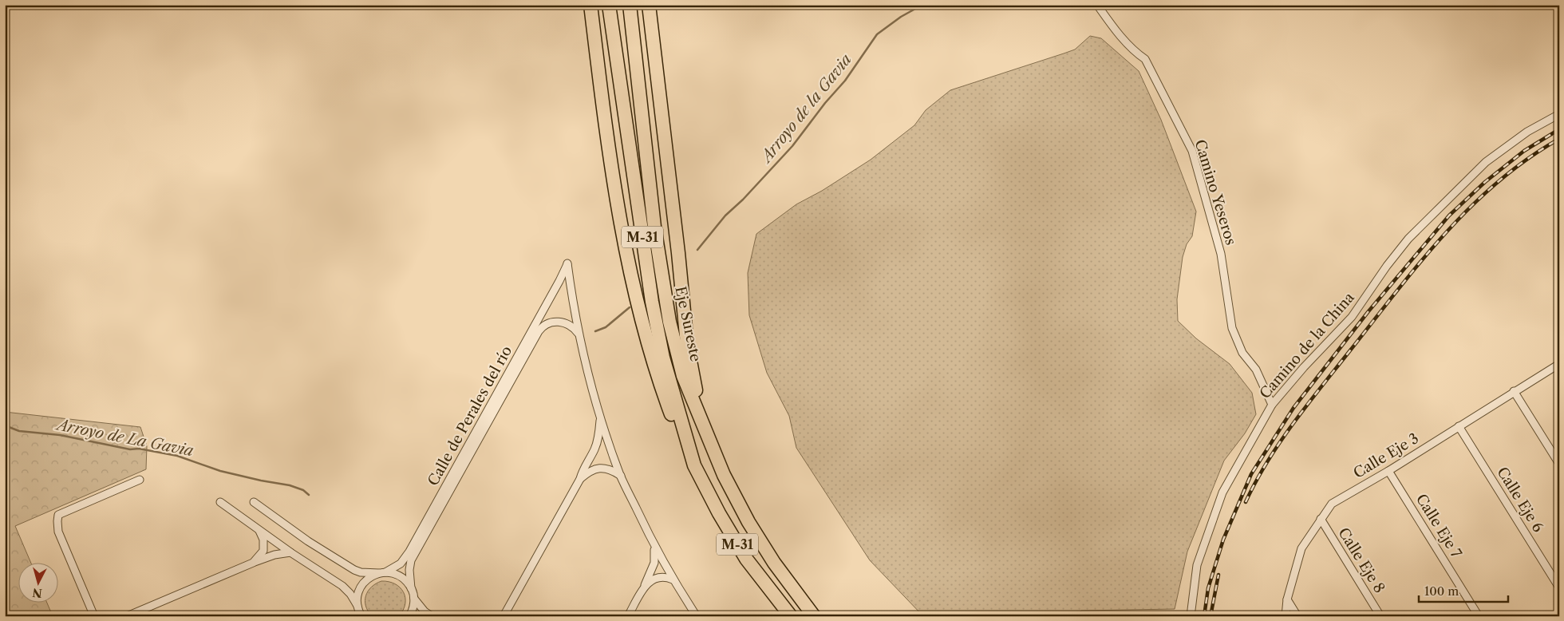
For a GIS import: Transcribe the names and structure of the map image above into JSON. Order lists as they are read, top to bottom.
{
  "streets": {
    "highway": ["M-31", "Eje Sureste"],
    "street": [
      "Camino Yeseros",
      "Camino de la China",
      "Calle de Perales del río",
      "Calle Eje 3",
      "Calle Eje 6",
      "Calle Eje 7",
      "Calle Eje 8"
    ]
  },
  "crossings": [
    ["Camino Yeseros", "Camino de la China"],
    ["Calle Eje 3", "Calle Eje 6"],
    ["Calle Eje 3", "Calle Eje 7"],
    ["Calle Eje 3", "Calle Eje 8"]
  ],
  "water": ["Arroyo de la Gavia", "Arroyo de La Gavia"],
  "scale_bar": "100 m",
  "north": "bottom"
}
